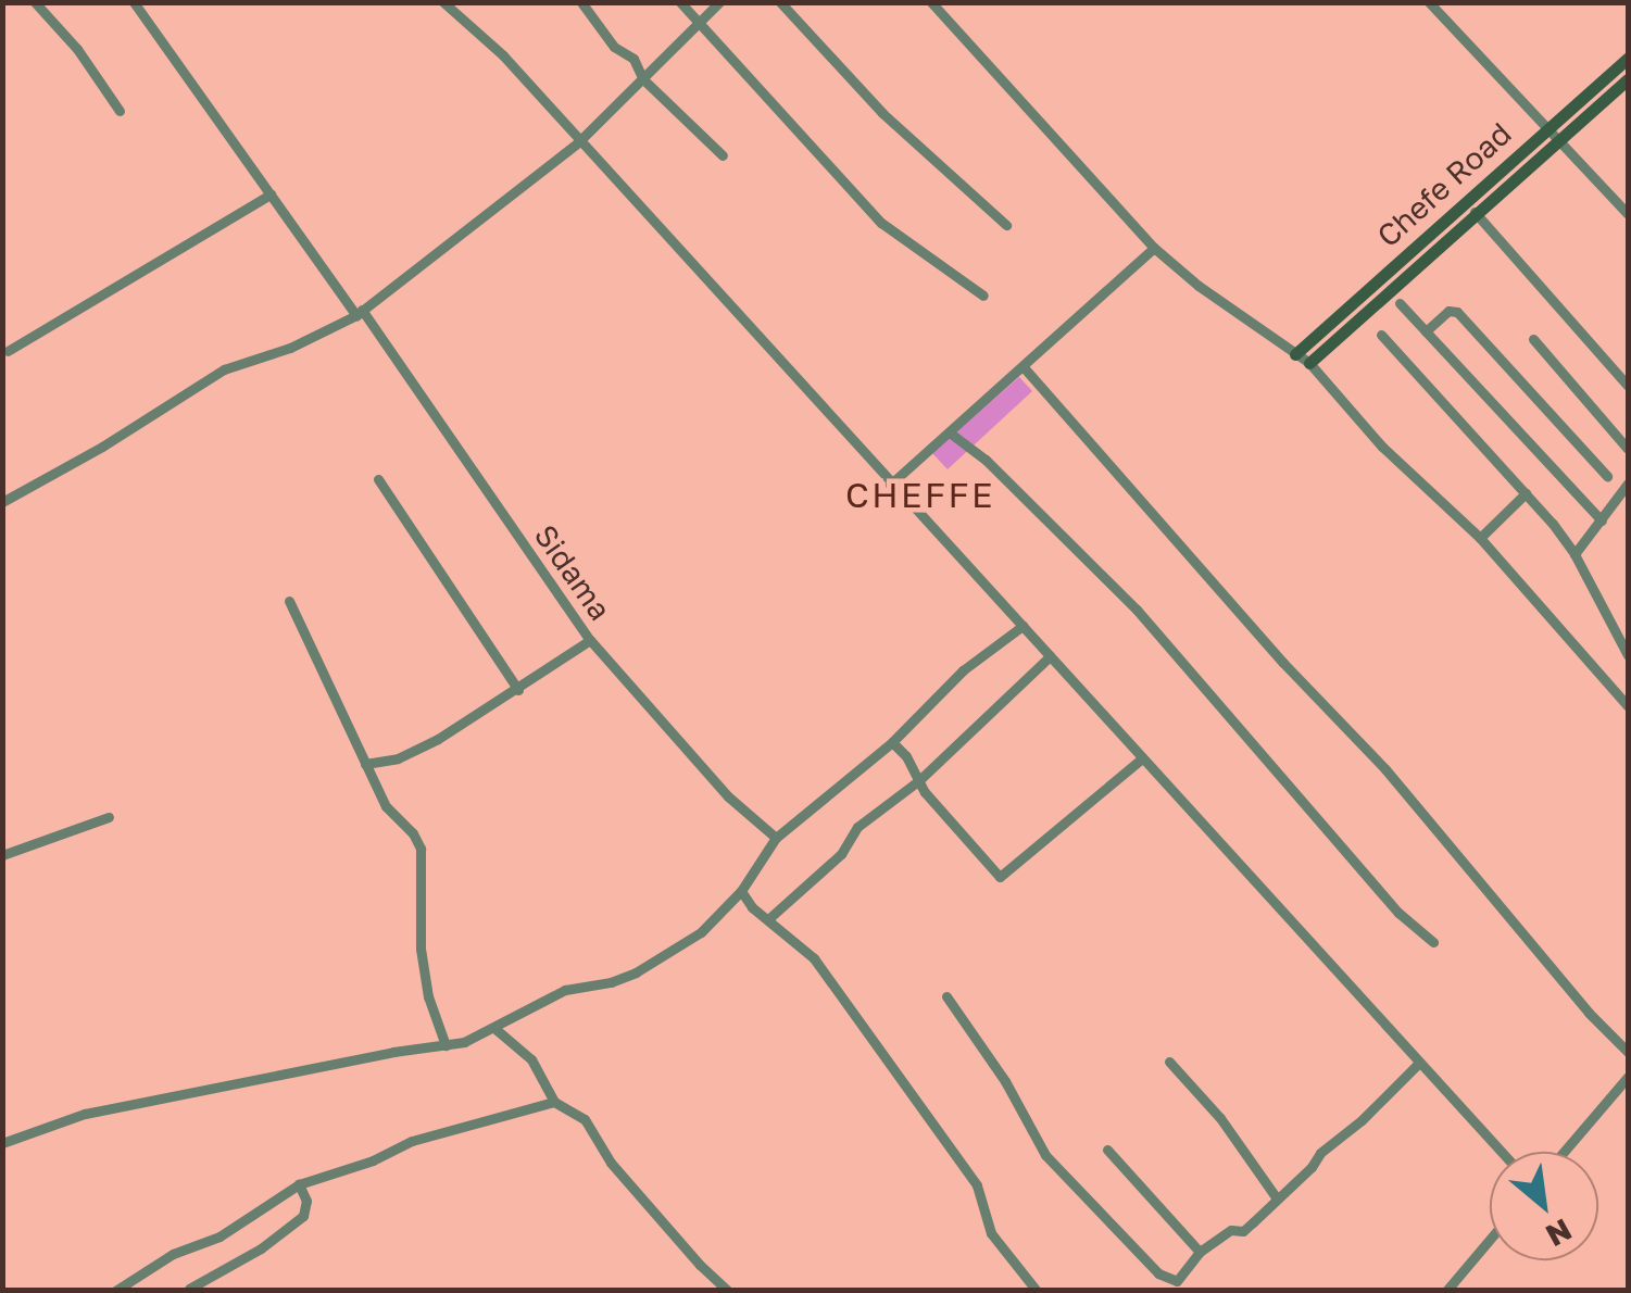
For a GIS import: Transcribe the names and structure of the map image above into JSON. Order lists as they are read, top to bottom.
{
  "streets": {
    "street": ["Chefe Road", "Sidama"]
  },
  "districts": ["CHEFFE"],
  "north": "bottom right"
}
